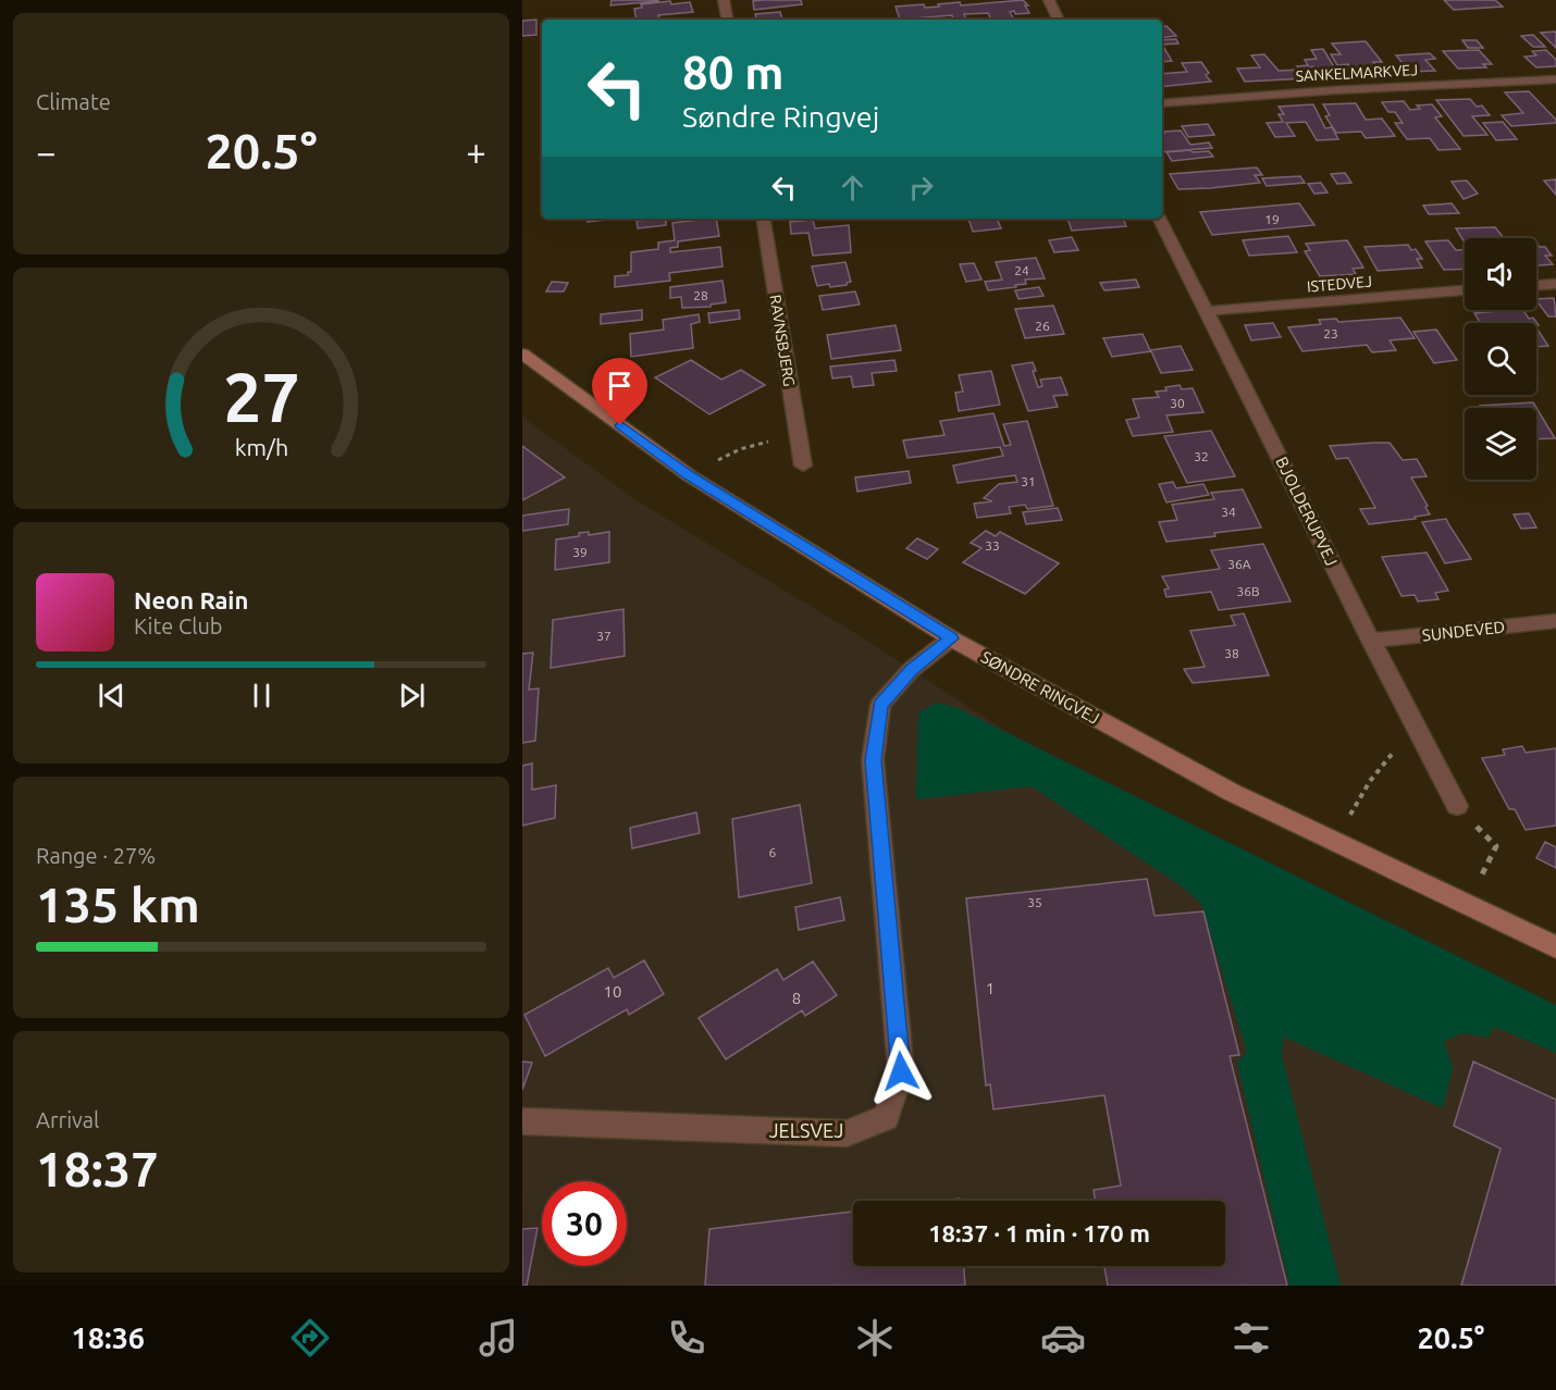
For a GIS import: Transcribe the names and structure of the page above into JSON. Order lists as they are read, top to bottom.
{
  "streets": {
    "main road": ["SØNDRE RINGVEJ"],
    "street": [
      "SANKELMARKVEJ",
      "ISTEDVEJ",
      "RAVNSBJERG",
      "BJOLDERUPVEJ",
      "SUNDEVED",
      "JELSVEJ"
    ]
  },
  "crossings": [
    ["ISTEDVEJ", "BJOLDERUPVEJ"],
    ["BJOLDERUPVEJ", "SUNDEVED"],
    ["SØNDRE RINGVEJ", "JELSVEJ"]
  ],
  "house_numbers": [
    "19",
    "24",
    "28",
    "26",
    "23",
    "30",
    "32",
    "31",
    "34",
    "33",
    "39",
    "36A",
    "36B",
    "37",
    "38",
    "6",
    "35",
    "1",
    "10",
    "8"
  ],
  "page": {
    "tile": [
      "Climate",
      ["Range · 27%", "135 km"],
      ["Arrival", "18:37"]
    ],
    "turn": ["80 m", "Søndre Ringvej"],
    "heat": ["−", "20.5°", "+"],
    "song": ["Neon Rain", "Kite Club"],
    "limit": "30",
    "trip": "18:37 · 1 min · 170 m",
    "tabs": ["18:36", "20.5°"],
    "gauge": ["27", "km/h"]
  }
}
